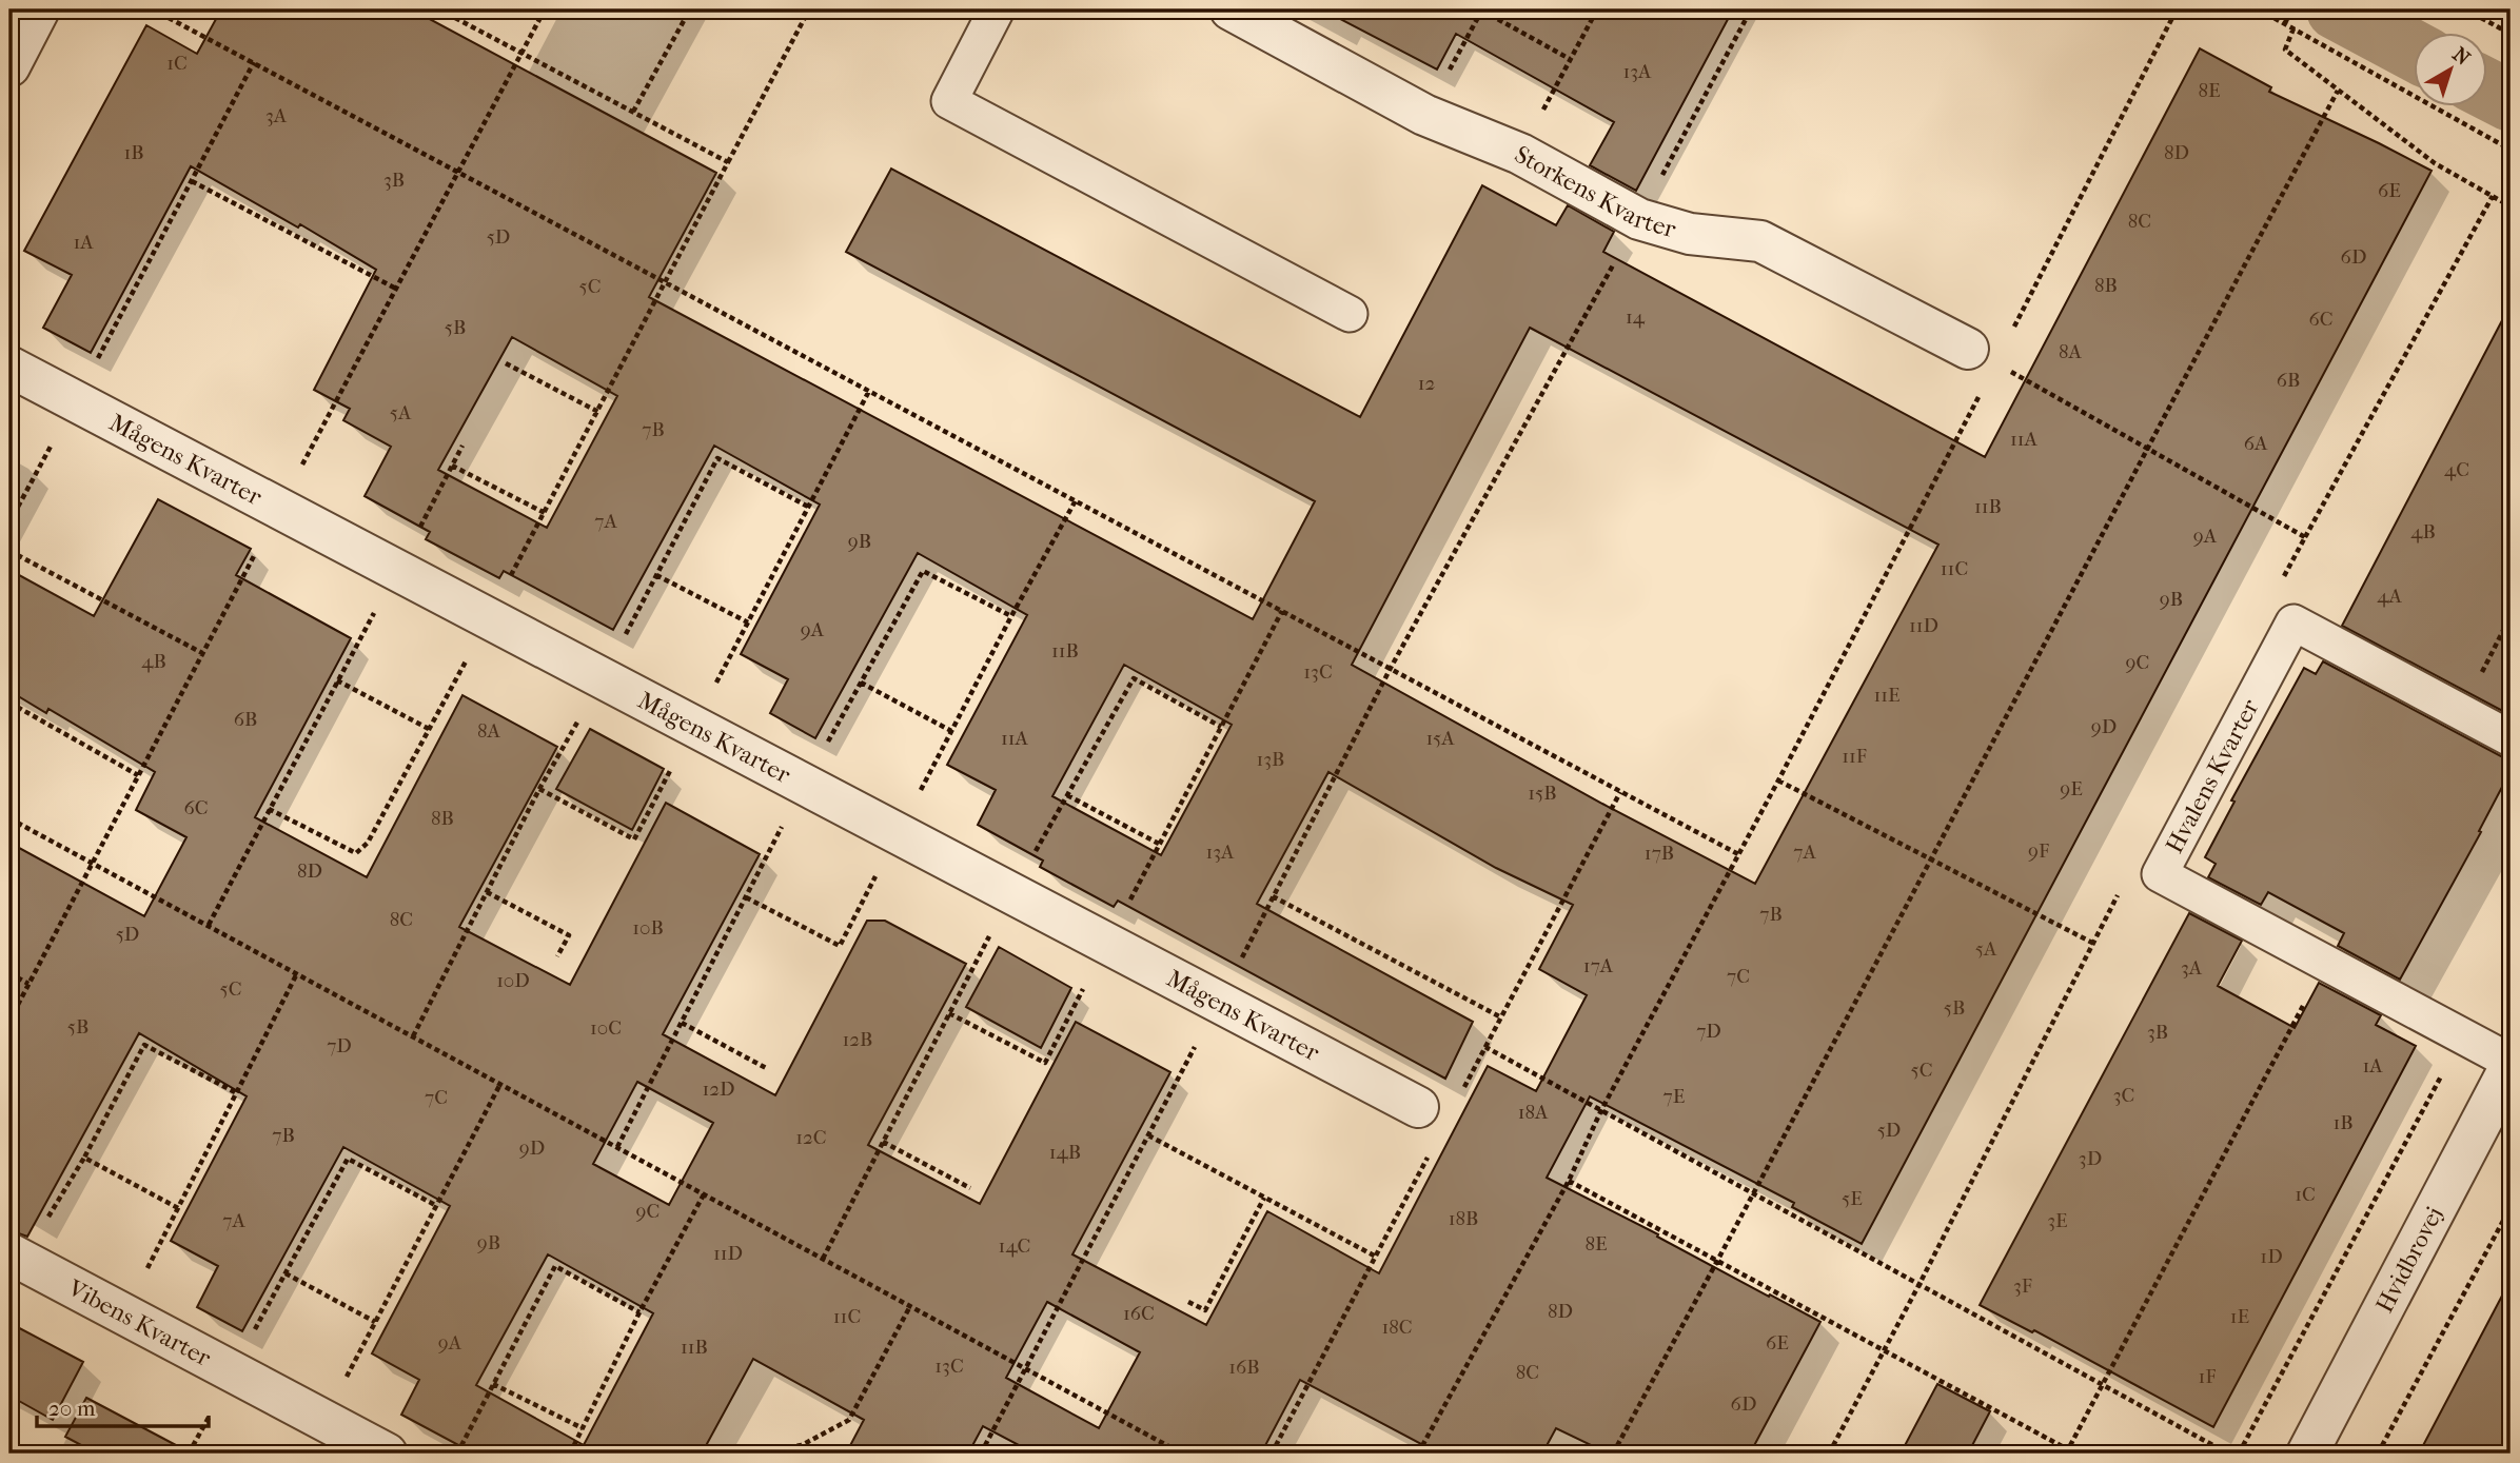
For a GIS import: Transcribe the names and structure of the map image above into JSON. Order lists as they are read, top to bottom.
{
  "streets": {
    "street": [
      "Storkens Kvarter",
      "Mågens Kvarter",
      "Hvidbrovej",
      "Vibens Kvarter"
    ],
    "lane": ["Hvalens Kvarter"]
  },
  "crossings": [
    ["Hvalens Kvarter", "Hvidbrovej"]
  ],
  "house_numbers": [
    "1C",
    "13A",
    "8E",
    "3A",
    "1B",
    "8D",
    "3B",
    "6E",
    "8C",
    "5D",
    "1A",
    "6D",
    "8B",
    "5C",
    "14",
    "6C",
    "5B",
    "8A",
    "6B",
    "12",
    "5A",
    "7B",
    "11A",
    "6A",
    "4C",
    "11B",
    "7A",
    "4B",
    "9A",
    "9B",
    "11C",
    "4A",
    "9B",
    "11D",
    "9A",
    "11B",
    "4B",
    "9C",
    "13C",
    "11E",
    "6B",
    "9D",
    "8A",
    "11A",
    "15A",
    "11F",
    "13B",
    "9E",
    "15B",
    "6C",
    "8B",
    "9F",
    "13A",
    "7A",
    "17B",
    "8D",
    "7B",
    "8C",
    "10B",
    "5D",
    "5A",
    "17A",
    "3A",
    "7C",
    "10D",
    "5C",
    "5B",
    "5B",
    "10C",
    "7D",
    "3B",
    "12B",
    "7D",
    "1A",
    "5C",
    "12D",
    "3C",
    "7E",
    "7C",
    "18A",
    "1B",
    "5D",
    "7B",
    "12C",
    "9D",
    "14B",
    "3D",
    "1C",
    "5E",
    "9C",
    "18B",
    "7A",
    "3E",
    "9B",
    "8E",
    "14C",
    "11D",
    "1D",
    "3F",
    "8D",
    "16C",
    "11C",
    "1E",
    "18C",
    "9A",
    "6E",
    "11B",
    "13C",
    "16B",
    "8C",
    "1F",
    "6D"
  ],
  "scale_bar": "20 m",
  "north": "top right"
}
